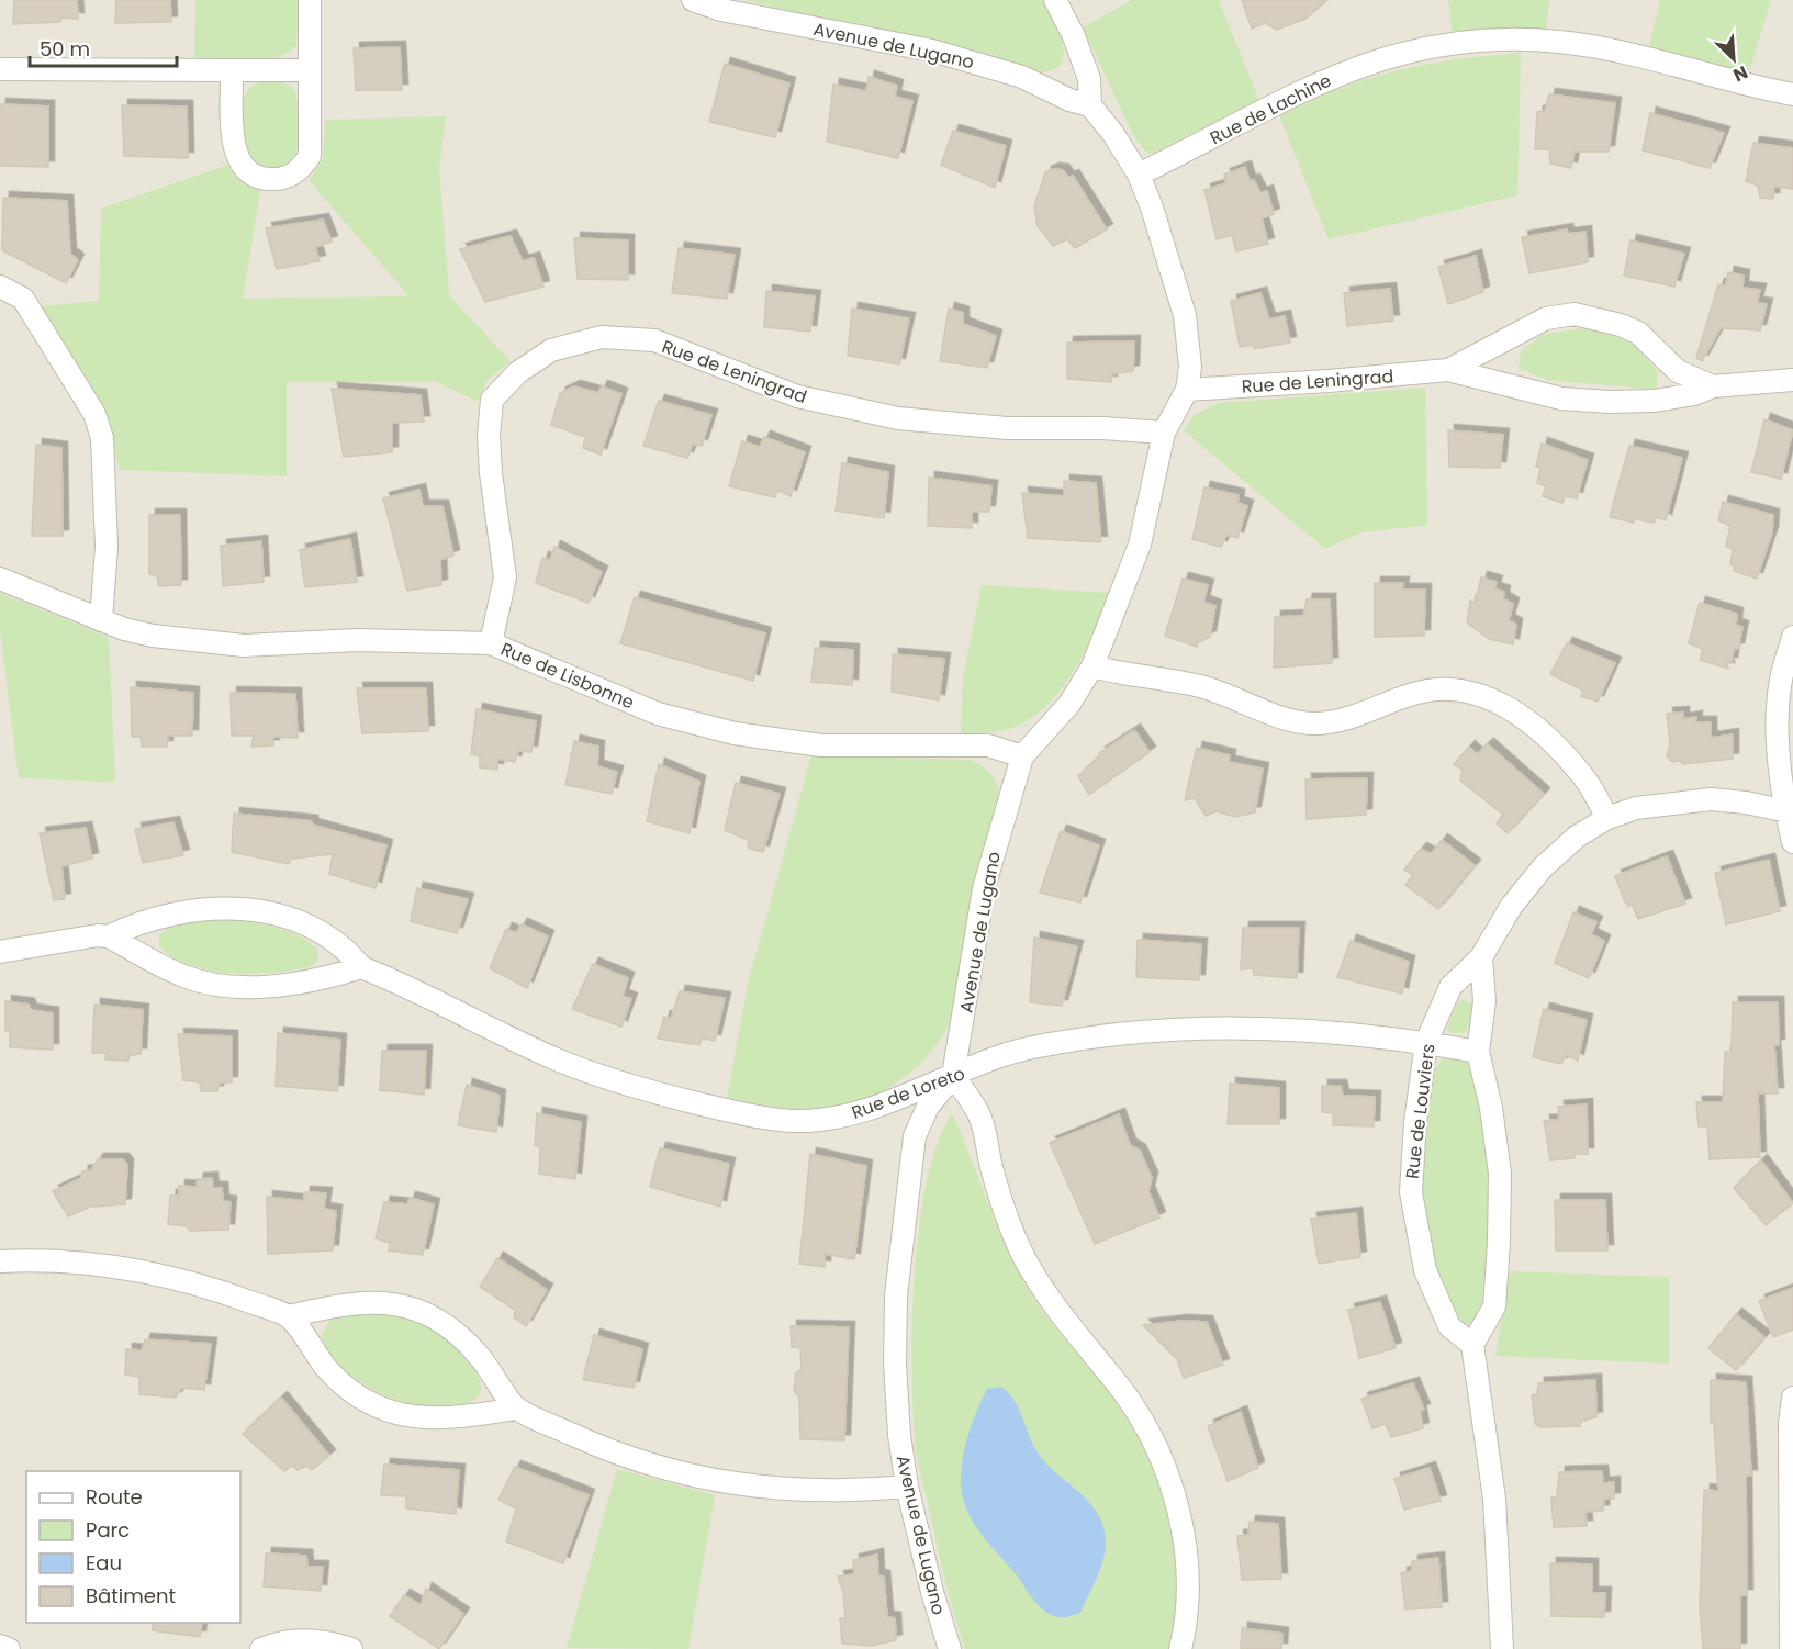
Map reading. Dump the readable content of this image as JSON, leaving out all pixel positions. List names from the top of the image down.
{
  "streets": {
    "street": [
      "Avenue de Lugano",
      "Rue de Lachine",
      "Rue de Leningrad",
      "Rue de Lisbonne",
      "Rue de Loreto",
      "Rue de Louviers"
    ]
  },
  "crossings": [
    ["Avenue de Lugano", "Rue de Lachine"],
    ["Avenue de Lugano", "Rue de Leningrad"],
    ["Avenue de Lugano", "Rue de Lisbonne"],
    ["Avenue de Lugano", "Rue de Loreto"],
    ["Rue de Leningrad", "Rue de Lisbonne"],
    ["Rue de Loreto", "Rue de Louviers"]
  ],
  "legend": [
    "Route",
    "Parc",
    "Eau",
    "Bâtiment"
  ],
  "scale_bar": "50 m",
  "north": "bottom right"
}
